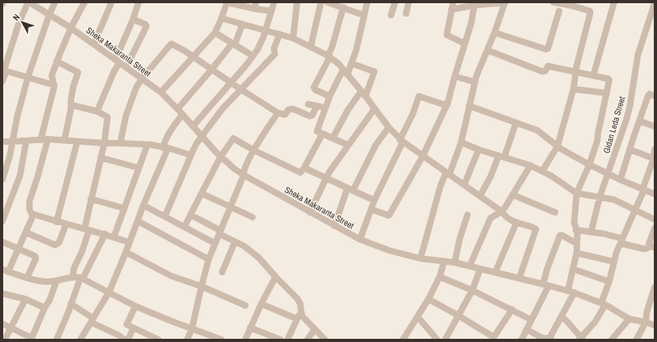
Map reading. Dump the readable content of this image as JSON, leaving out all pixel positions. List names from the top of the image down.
{
  "streets": {
    "street": ["Sheka Makaranta Street", "Gidan Leda Street"]
  },
  "north": "top left"
}
